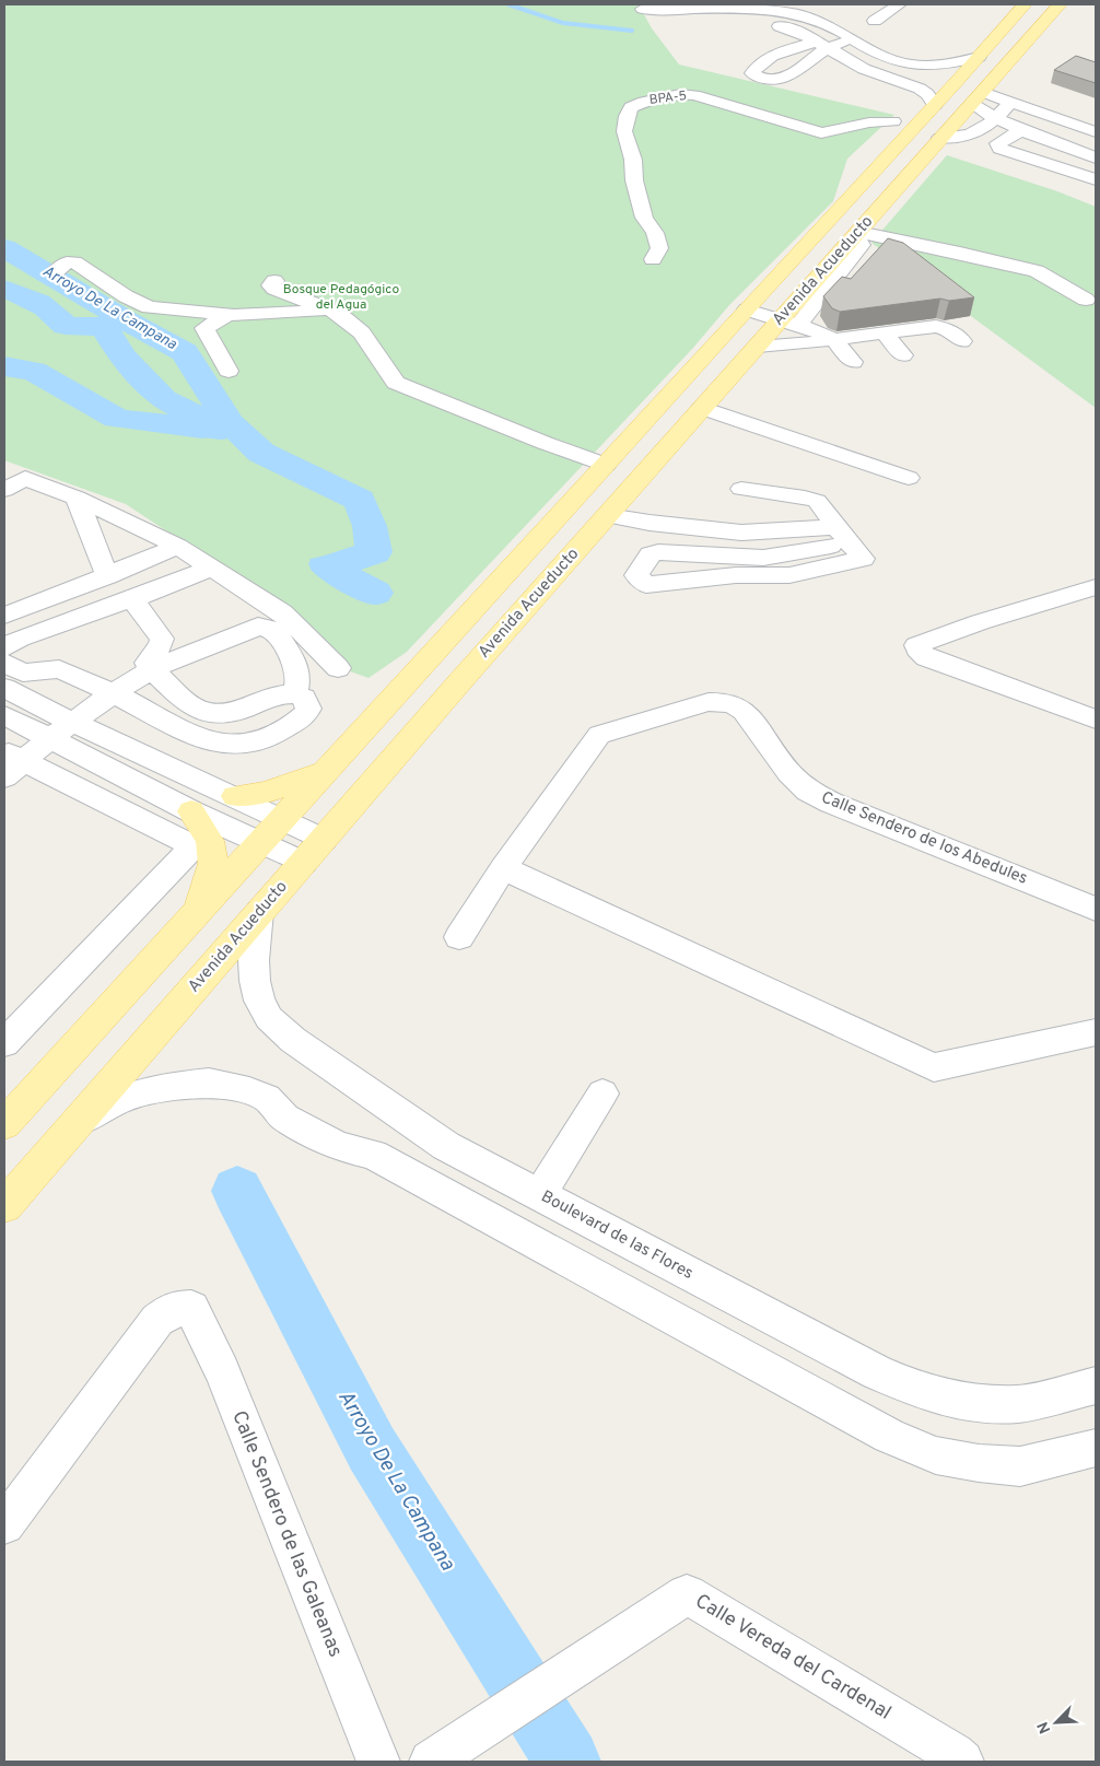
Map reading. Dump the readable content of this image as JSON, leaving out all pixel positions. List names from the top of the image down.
{
  "streets": {
    "main road": ["Avenida Acueducto"],
    "street": [
      "BPA-5",
      "Calle Sendero de los Abedules",
      "Boulevard de las Flores",
      "Calle Sendero de las Galeanas",
      "Calle Vereda del Cardenal"
    ]
  },
  "crossings": [
    ["Avenida Acueducto", "Boulevard de las Flores"]
  ],
  "water": ["Arroyo De La Campana"],
  "parks": ["Bosque Pedagógico del Agua"],
  "north": "bottom left"
}
